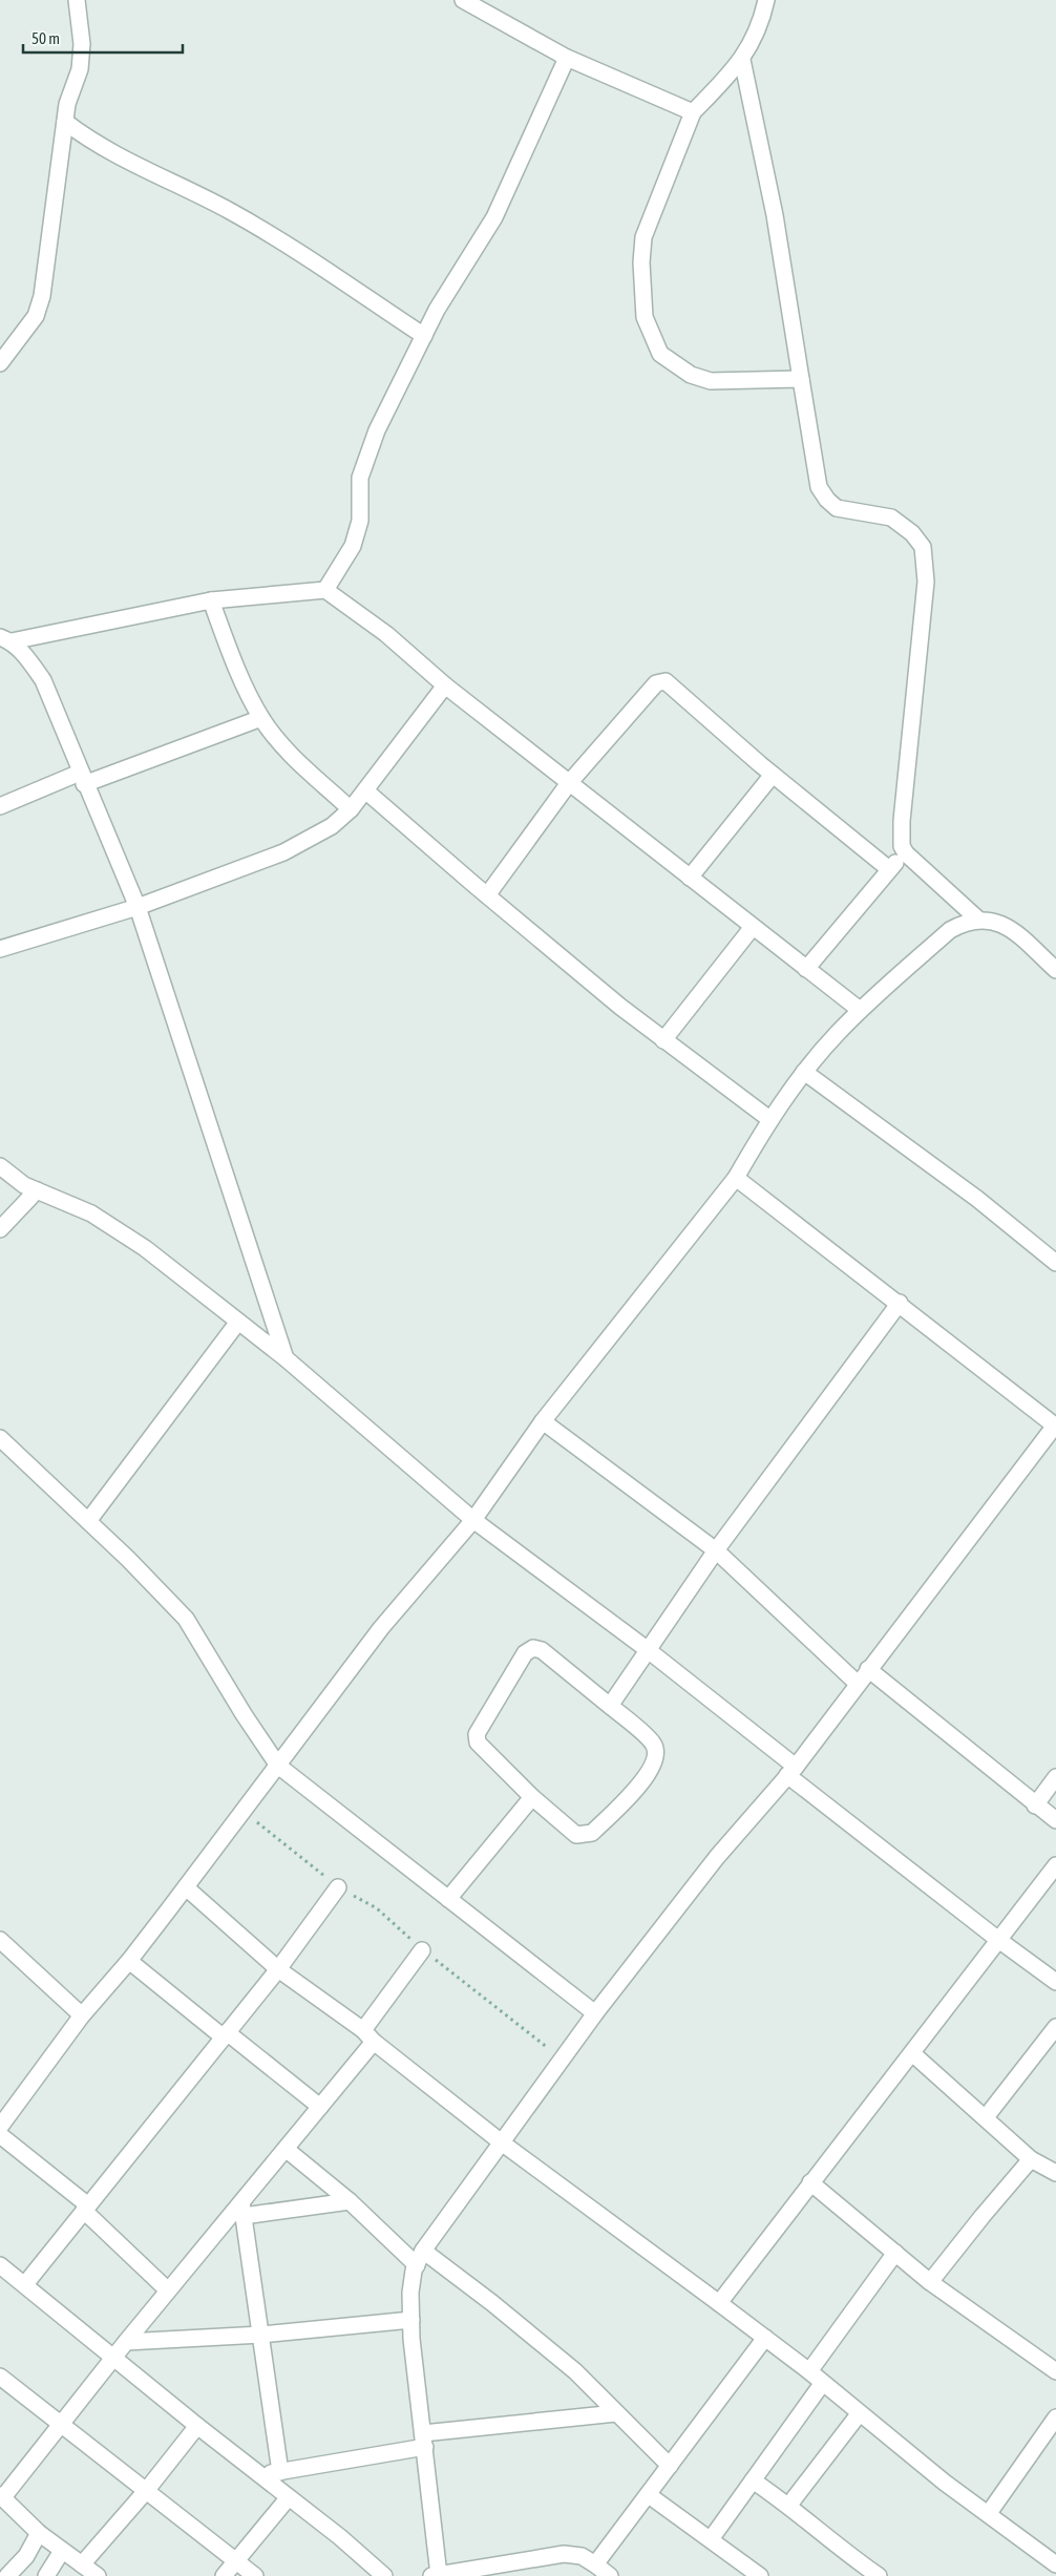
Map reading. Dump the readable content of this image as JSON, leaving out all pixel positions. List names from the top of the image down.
{
  "scale_bar": "50 m"
}
